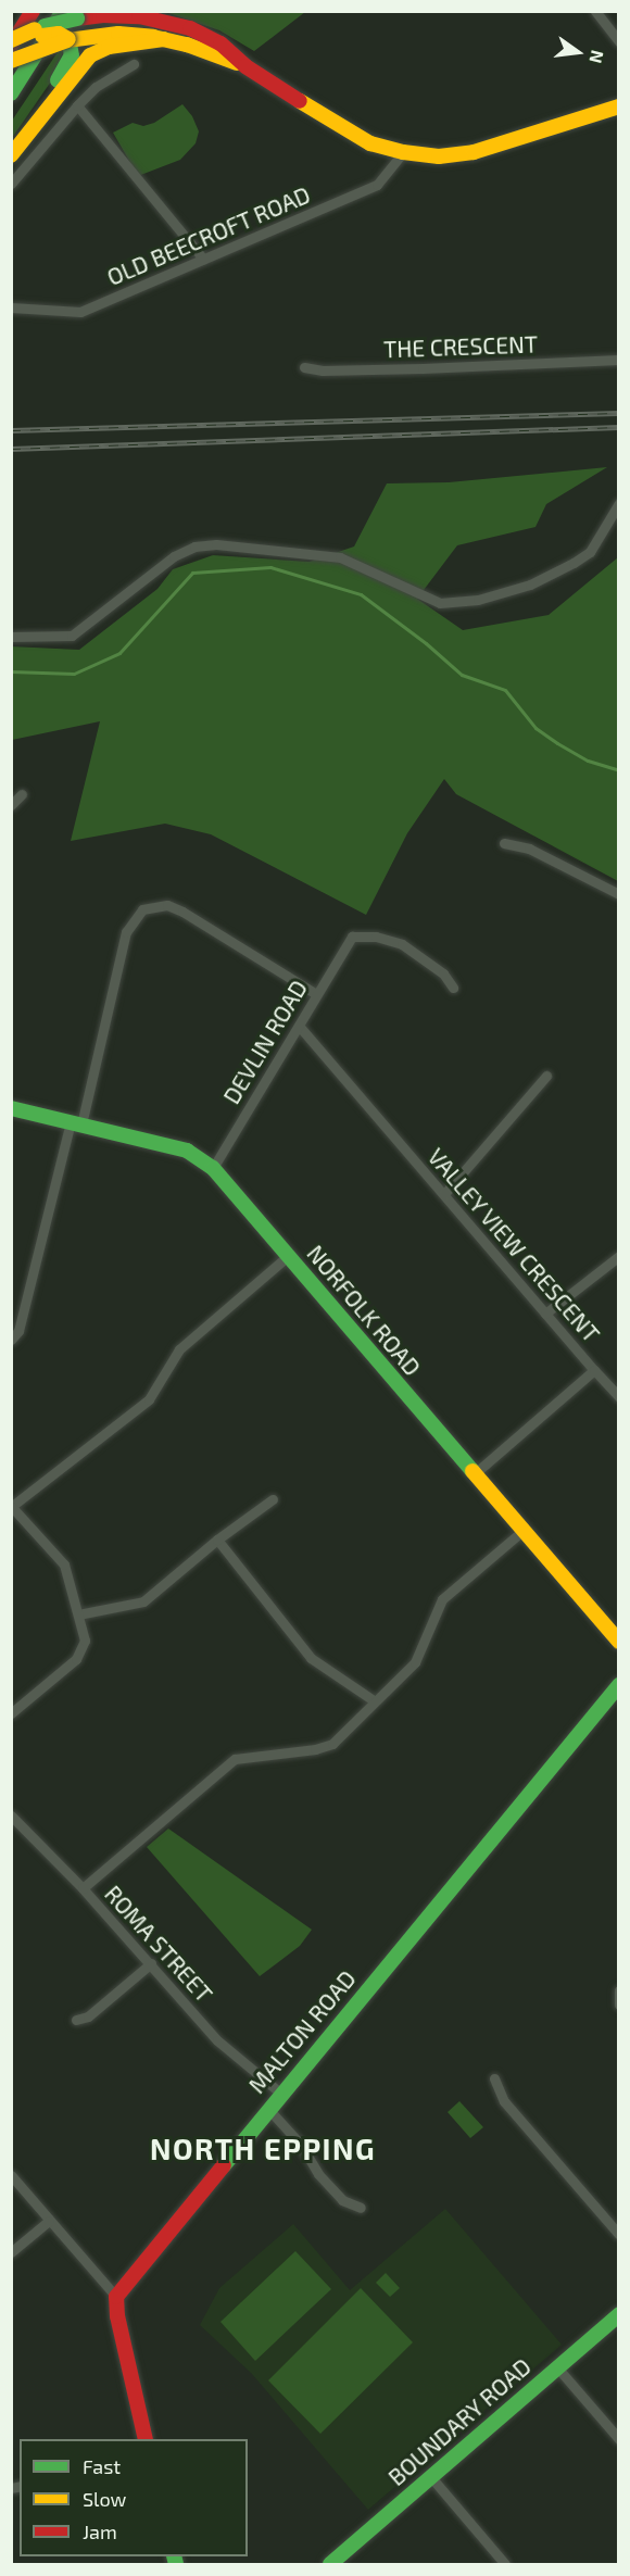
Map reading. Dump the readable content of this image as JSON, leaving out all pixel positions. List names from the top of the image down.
{
  "streets": {
    "main road": ["NORFOLK ROAD", "MALTON ROAD", "BOUNDARY ROAD"],
    "street": [
      "OLD BEECROFT ROAD",
      "THE CRESCENT",
      "DEVLIN ROAD",
      "VALLEY VIEW CRESCENT",
      "ROMA STREET"
    ]
  },
  "crossings": [
    ["DEVLIN ROAD", "VALLEY VIEW CRESCENT"],
    ["DEVLIN ROAD", "NORFOLK ROAD"],
    ["VALLEY VIEW CRESCENT", "NORFOLK ROAD"],
    ["ROMA STREET", "MALTON ROAD"]
  ],
  "districts": ["NORTH EPPING"],
  "legend": ["Fast", "Slow", "Jam"],
  "north": "right"
}
